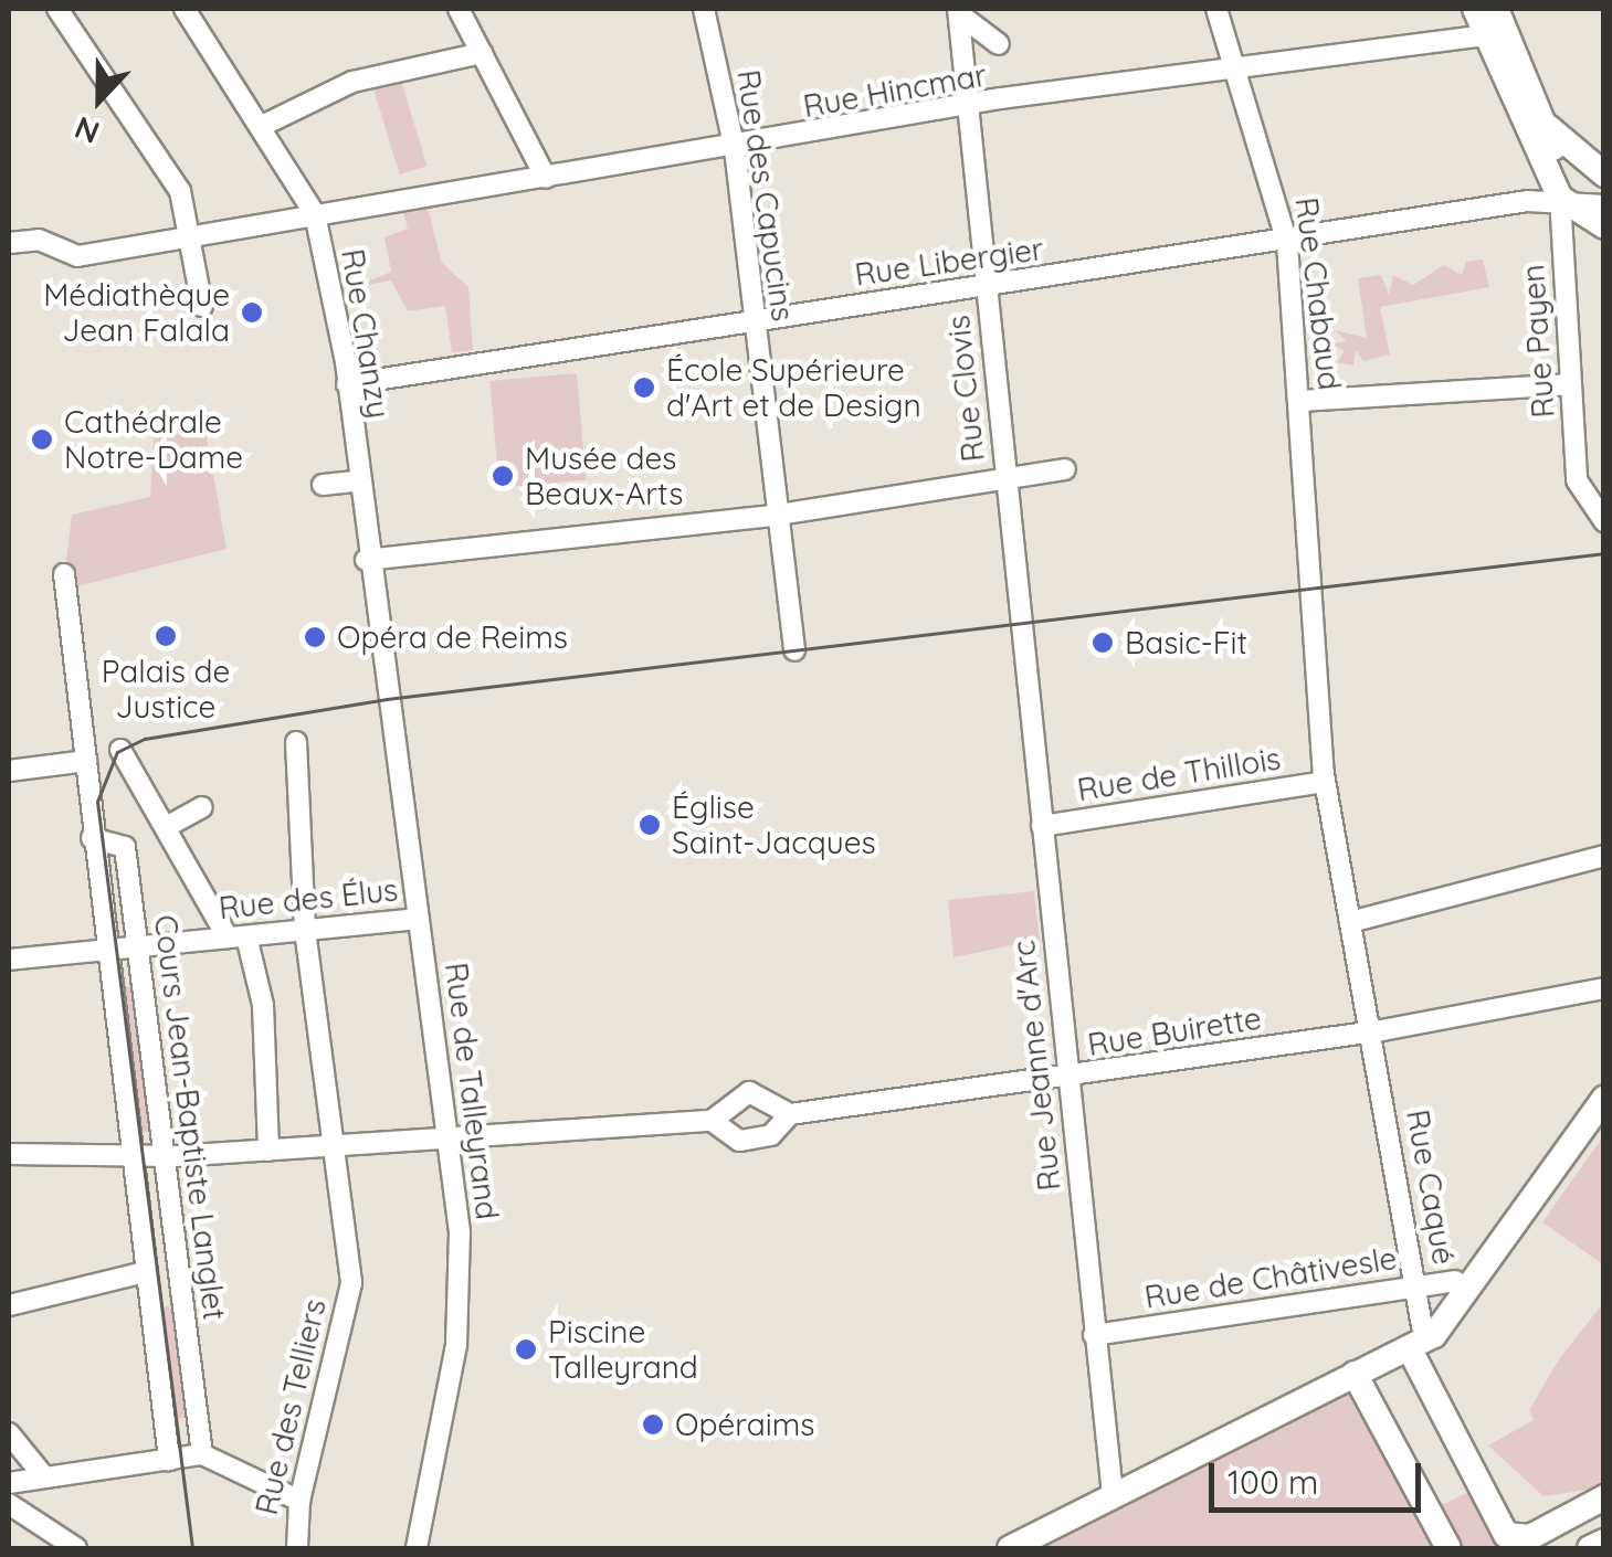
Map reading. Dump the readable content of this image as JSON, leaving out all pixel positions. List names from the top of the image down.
{
  "streets": {
    "street": [
      "Rue Hincmar",
      "Rue des Capucins",
      "Rue Libergier",
      "Rue Chabaud",
      "Rue Chanzy",
      "Rue Payen",
      "Rue Clovis",
      "Rue de Thillois",
      "Rue des Élus",
      "Rue Buirette",
      "Rue Jeanne d'Arc",
      "Rue de Talleyrand",
      "Cours Jean-Baptiste Langlet",
      "Rue Caqué",
      "Rue de Châtivesle",
      "Rue des Telliers"
    ]
  },
  "crossings": [
    ["Rue Hincmar", "Rue des Capucins"],
    ["Rue Hincmar", "Rue Chabaud"],
    ["Rue Hincmar", "Rue Chanzy"],
    ["Rue Hincmar", "Rue Clovis"],
    ["Rue des Capucins", "Rue Libergier"],
    ["Rue Libergier", "Rue Chabaud"],
    ["Rue Libergier", "Rue Chanzy"],
    ["Rue Libergier", "Rue Payen"],
    ["Rue Libergier", "Rue Clovis"],
    ["Rue Chabaud", "Rue de Thillois"],
    ["Rue Chabaud", "Rue Caqué"],
    ["Rue Chanzy", "Rue de Talleyrand"],
    ["Rue Clovis", "Rue Jeanne d'Arc"],
    ["Rue de Thillois", "Rue Jeanne d'Arc"],
    ["Rue de Thillois", "Rue Caqué"],
    ["Rue des Élus", "Rue de Talleyrand"],
    ["Rue des Élus", "Cours Jean-Baptiste Langlet"],
    ["Rue des Élus", "Rue des Telliers"],
    ["Rue Buirette", "Rue Jeanne d'Arc"],
    ["Rue Buirette", "Rue Caqué"],
    ["Rue Jeanne d'Arc", "Rue de Châtivesle"],
    ["Rue Caqué", "Rue de Châtivesle"]
  ],
  "places": [
    "Médiathèque Jean Falala",
    "École Supérieure d'Art et de Design",
    "Cathédrale Notre-Dame",
    "Musée des Beaux-Arts",
    "Palais de Justice",
    "Opéra de Reims",
    "Basic-Fit",
    "Église Saint-Jacques",
    "Piscine Talleyrand",
    "Opéraims"
  ],
  "scale_bar": "100 m",
  "north": "bottom"
}
